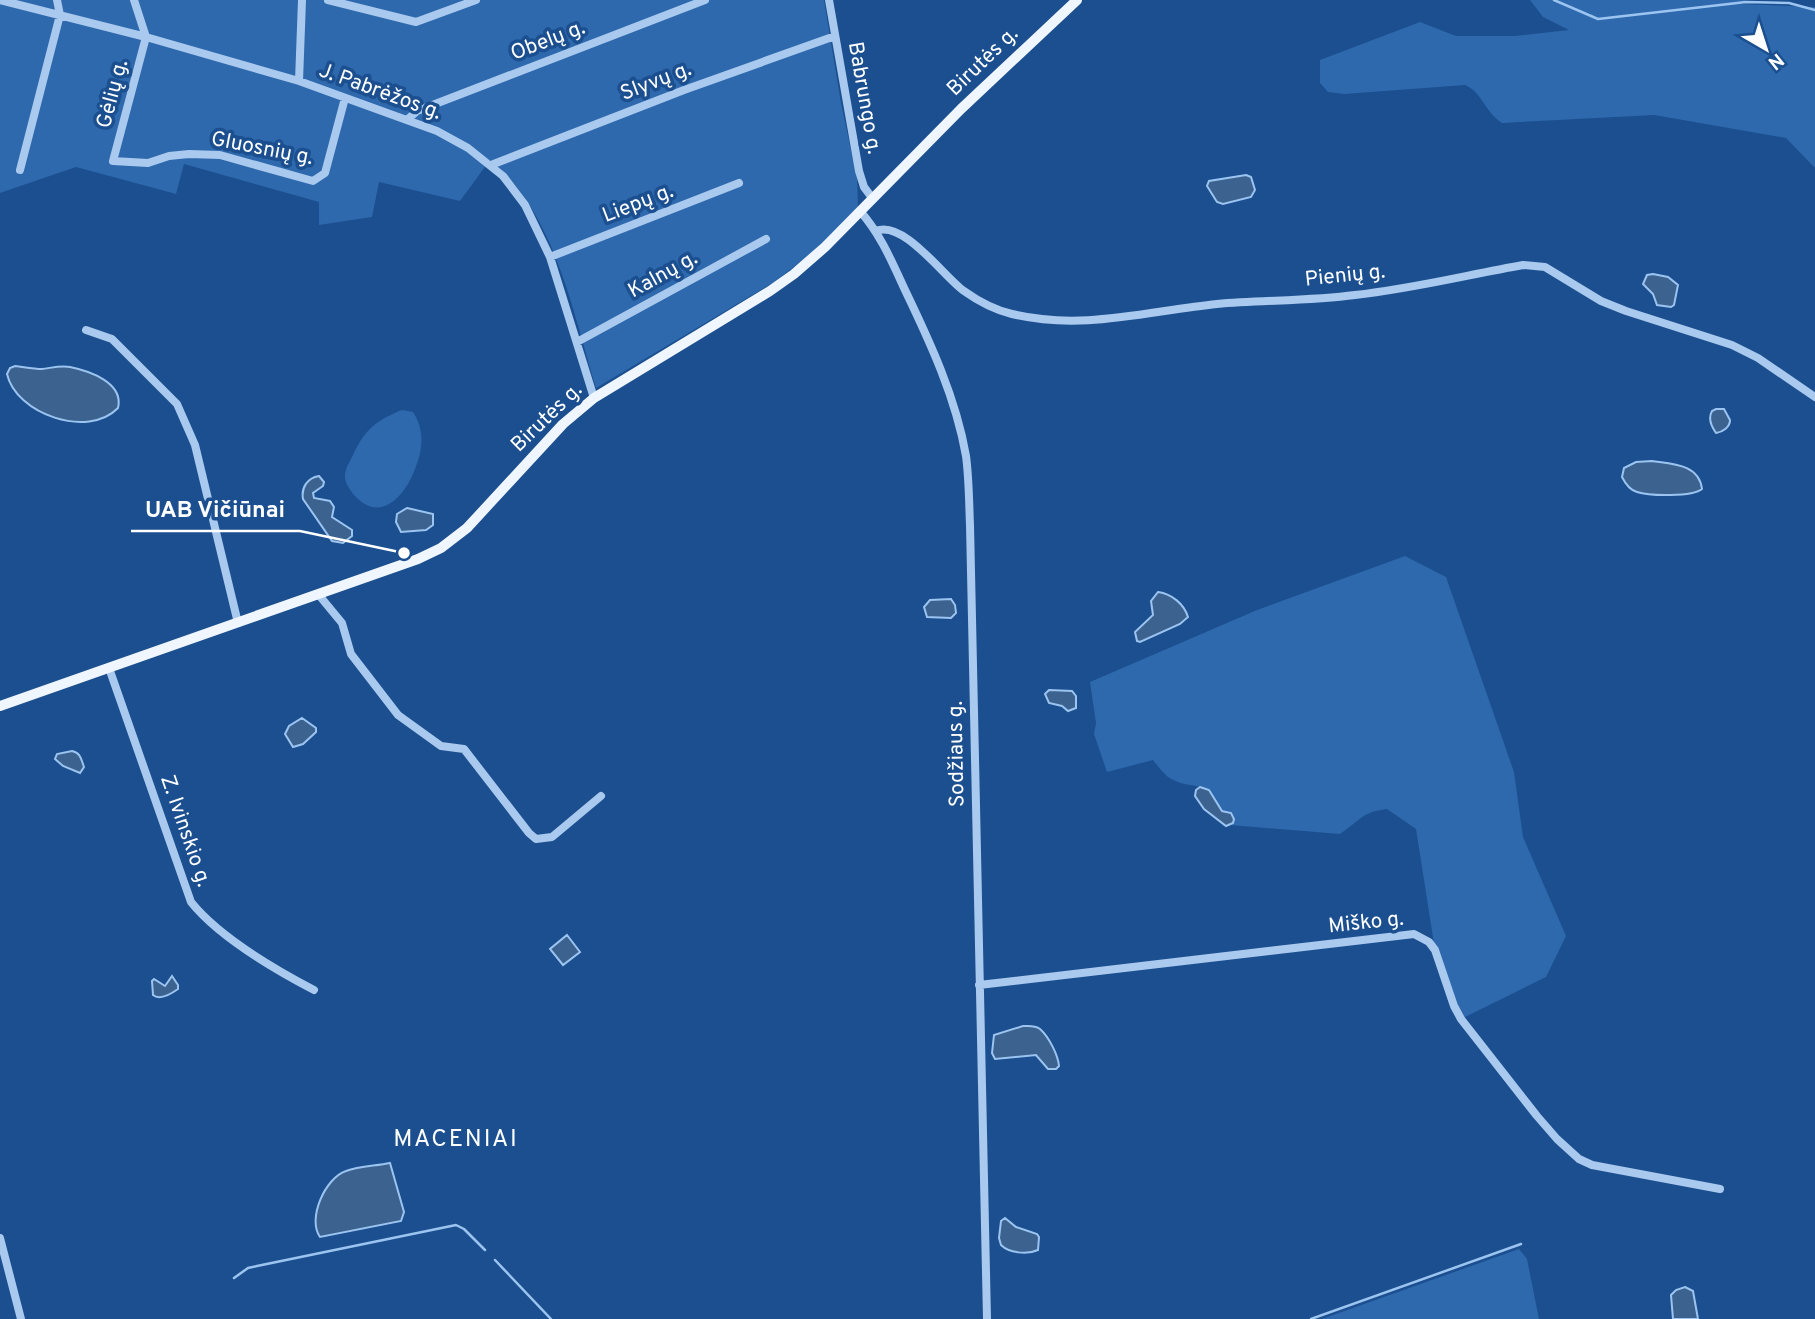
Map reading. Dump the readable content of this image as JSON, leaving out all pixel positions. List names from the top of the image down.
{
  "streets": {
    "main road": ["Birutės g."],
    "street": [
      "Obelų g.",
      "Slyvų g.",
      "J. Pabrėžos g.",
      "Gėlių g.",
      "Babrungo g.",
      "Gluosnių g.",
      "Liepų g.",
      "Kalnų g.",
      "Pienių g.",
      "Sodžiaus g.",
      "Z. Ivinskio g.",
      "Miško g."
    ]
  },
  "crossings": [
    ["Obelų g.", "J. Pabrėžos g."],
    ["Birutės g.", "J. Pabrėžos g."],
    ["Birutės g.", "Babrungo g."],
    ["Birutės g.", "Sodžiaus g."],
    ["Birutės g.", "Z. Ivinskio g."],
    ["Slyvų g.", "J. Pabrėžos g."],
    ["Slyvų g.", "Babrungo g."],
    ["J. Pabrėžos g.", "Gėlių g."],
    ["J. Pabrėžos g.", "Gluosnių g."],
    ["J. Pabrėžos g.", "Liepų g."],
    ["J. Pabrėžos g.", "Kalnų g."],
    ["Gėlių g.", "Gluosnių g."],
    ["Pienių g.", "Sodžiaus g."],
    ["Sodžiaus g.", "Miško g."]
  ],
  "districts": ["MACENIAI"],
  "places": ["UAB Vičiūnai"],
  "north": "bottom right"
}
